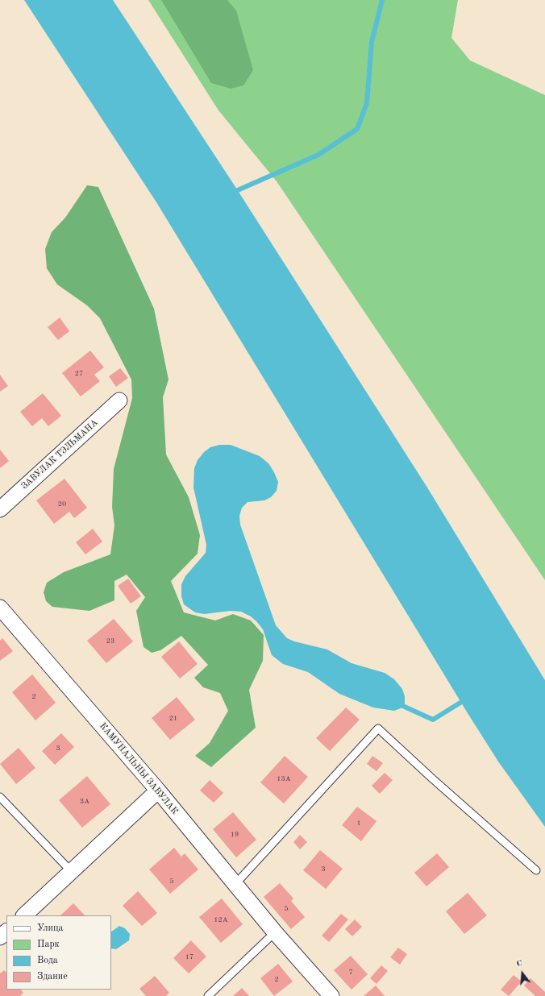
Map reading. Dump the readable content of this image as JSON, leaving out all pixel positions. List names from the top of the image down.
{
  "streets": {
    "street": ["ЗАВУЛАК ТЭЛЬМАНА", "КАМУНАЛЬНЫ ЗАВУЛАК"]
  },
  "house_numbers": [
    "27",
    "20",
    "23",
    "2",
    "21",
    "3",
    "13А",
    "3А",
    "1",
    "19",
    "3",
    "5",
    "5",
    "12А",
    "17",
    "7",
    "2"
  ],
  "legend": [
    "Улица",
    "Парк",
    "Вода",
    "Здание"
  ],
  "north": "top"
}
